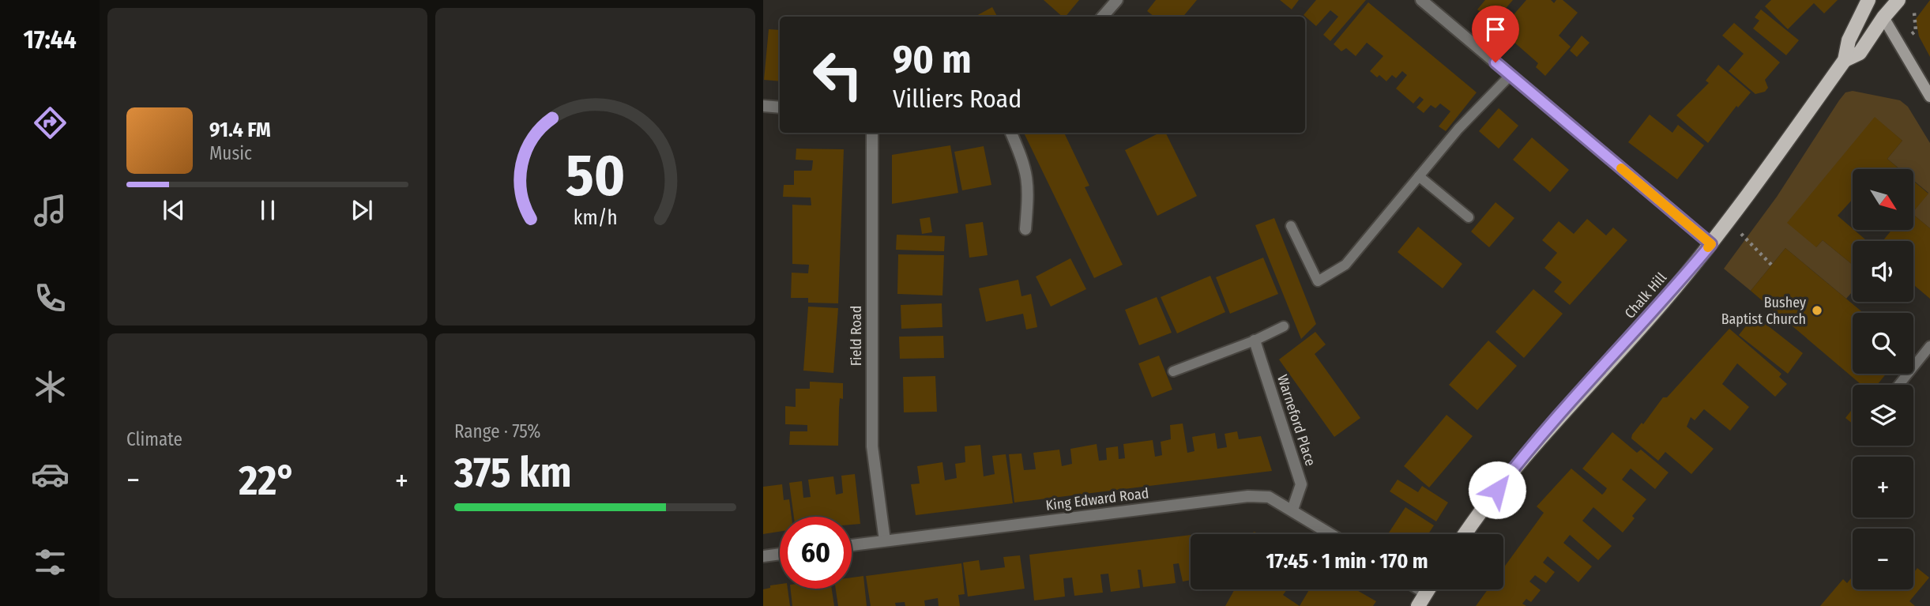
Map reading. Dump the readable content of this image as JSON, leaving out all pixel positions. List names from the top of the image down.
{
  "streets": {
    "main road": ["Chalk Hill"],
    "street": ["Field Road", "Warneford Place", "King Edward Road"]
  },
  "crossings": [
    ["Field Road", "King Edward Road"],
    ["Warneford Place", "King Edward Road"]
  ],
  "places": ["Bushey Baptist Church"],
  "north": "bottom right",
  "page": {
    "tabs": "17:44",
    "turn": ["90 m", "Villiers Road"],
    "song": ["91.4 FM", "Music"],
    "map_buttons": ["+", "−"],
    "tile": [
      "Climate",
      ["Range · 75%", "375 km"]
    ],
    "heat": ["−", "22°", "+"],
    "limit": "60",
    "trip": "17:45 · 1 min · 170 m",
    "gauge": ["50", "km/h"]
  }
}
